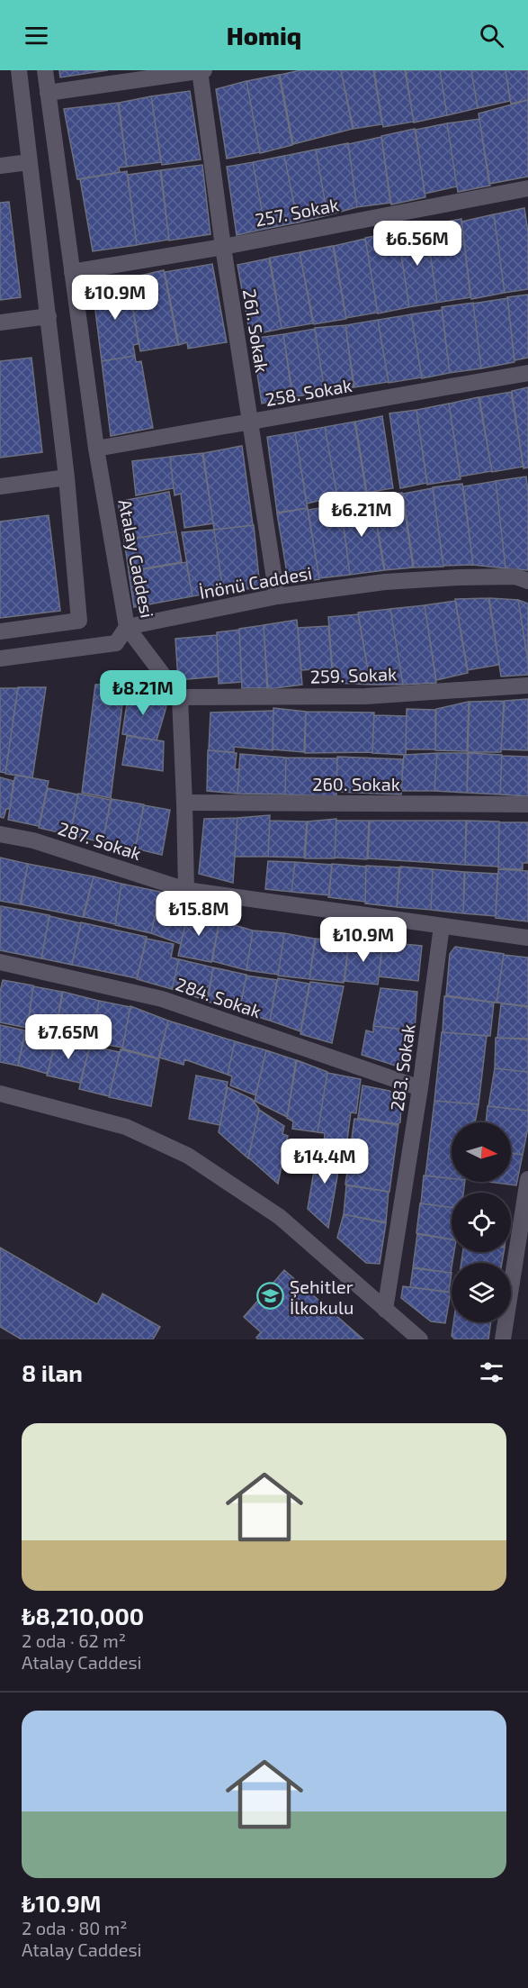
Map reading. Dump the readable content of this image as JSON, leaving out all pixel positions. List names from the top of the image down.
{
  "streets": {
    "street": [
      "257. Sokak",
      "261. Sokak",
      "258. Sokak",
      "Atalay Caddesi",
      "İnönü Caddesi",
      "259. Sokak",
      "260. Sokak",
      "287. Sokak",
      "284. Sokak",
      "283. Sokak"
    ]
  },
  "crossings": [
    ["257. Sokak", "261. Sokak"],
    ["257. Sokak", "Atalay Caddesi"],
    ["261. Sokak", "258. Sokak"],
    ["261. Sokak", "İnönü Caddesi"],
    ["258. Sokak", "Atalay Caddesi"],
    ["Atalay Caddesi", "İnönü Caddesi"],
    ["Atalay Caddesi", "259. Sokak"],
    ["284. Sokak", "283. Sokak"]
  ],
  "places": {
    "school or university": ["Şehitler İlkokulu"]
  },
  "north": "right",
  "page": {
    "header": "Homiq",
    "price": [
      "₺6.56M",
      "₺10.9M",
      "₺6.21M",
      "₺8.21M",
      "₺15.8M",
      "₺10.9M",
      "₺7.65M",
      "₺14.4M"
    ],
    "heading": "8 ilan",
    "list": [
      {
        "name": "₺8,210,000",
        "note": "2 oda · 62 m² · Atalay Caddesi"
      },
      {
        "name": "₺10.9M",
        "note": "2 oda · 80 m² · Atalay Caddesi"
      }
    ]
  }
}
